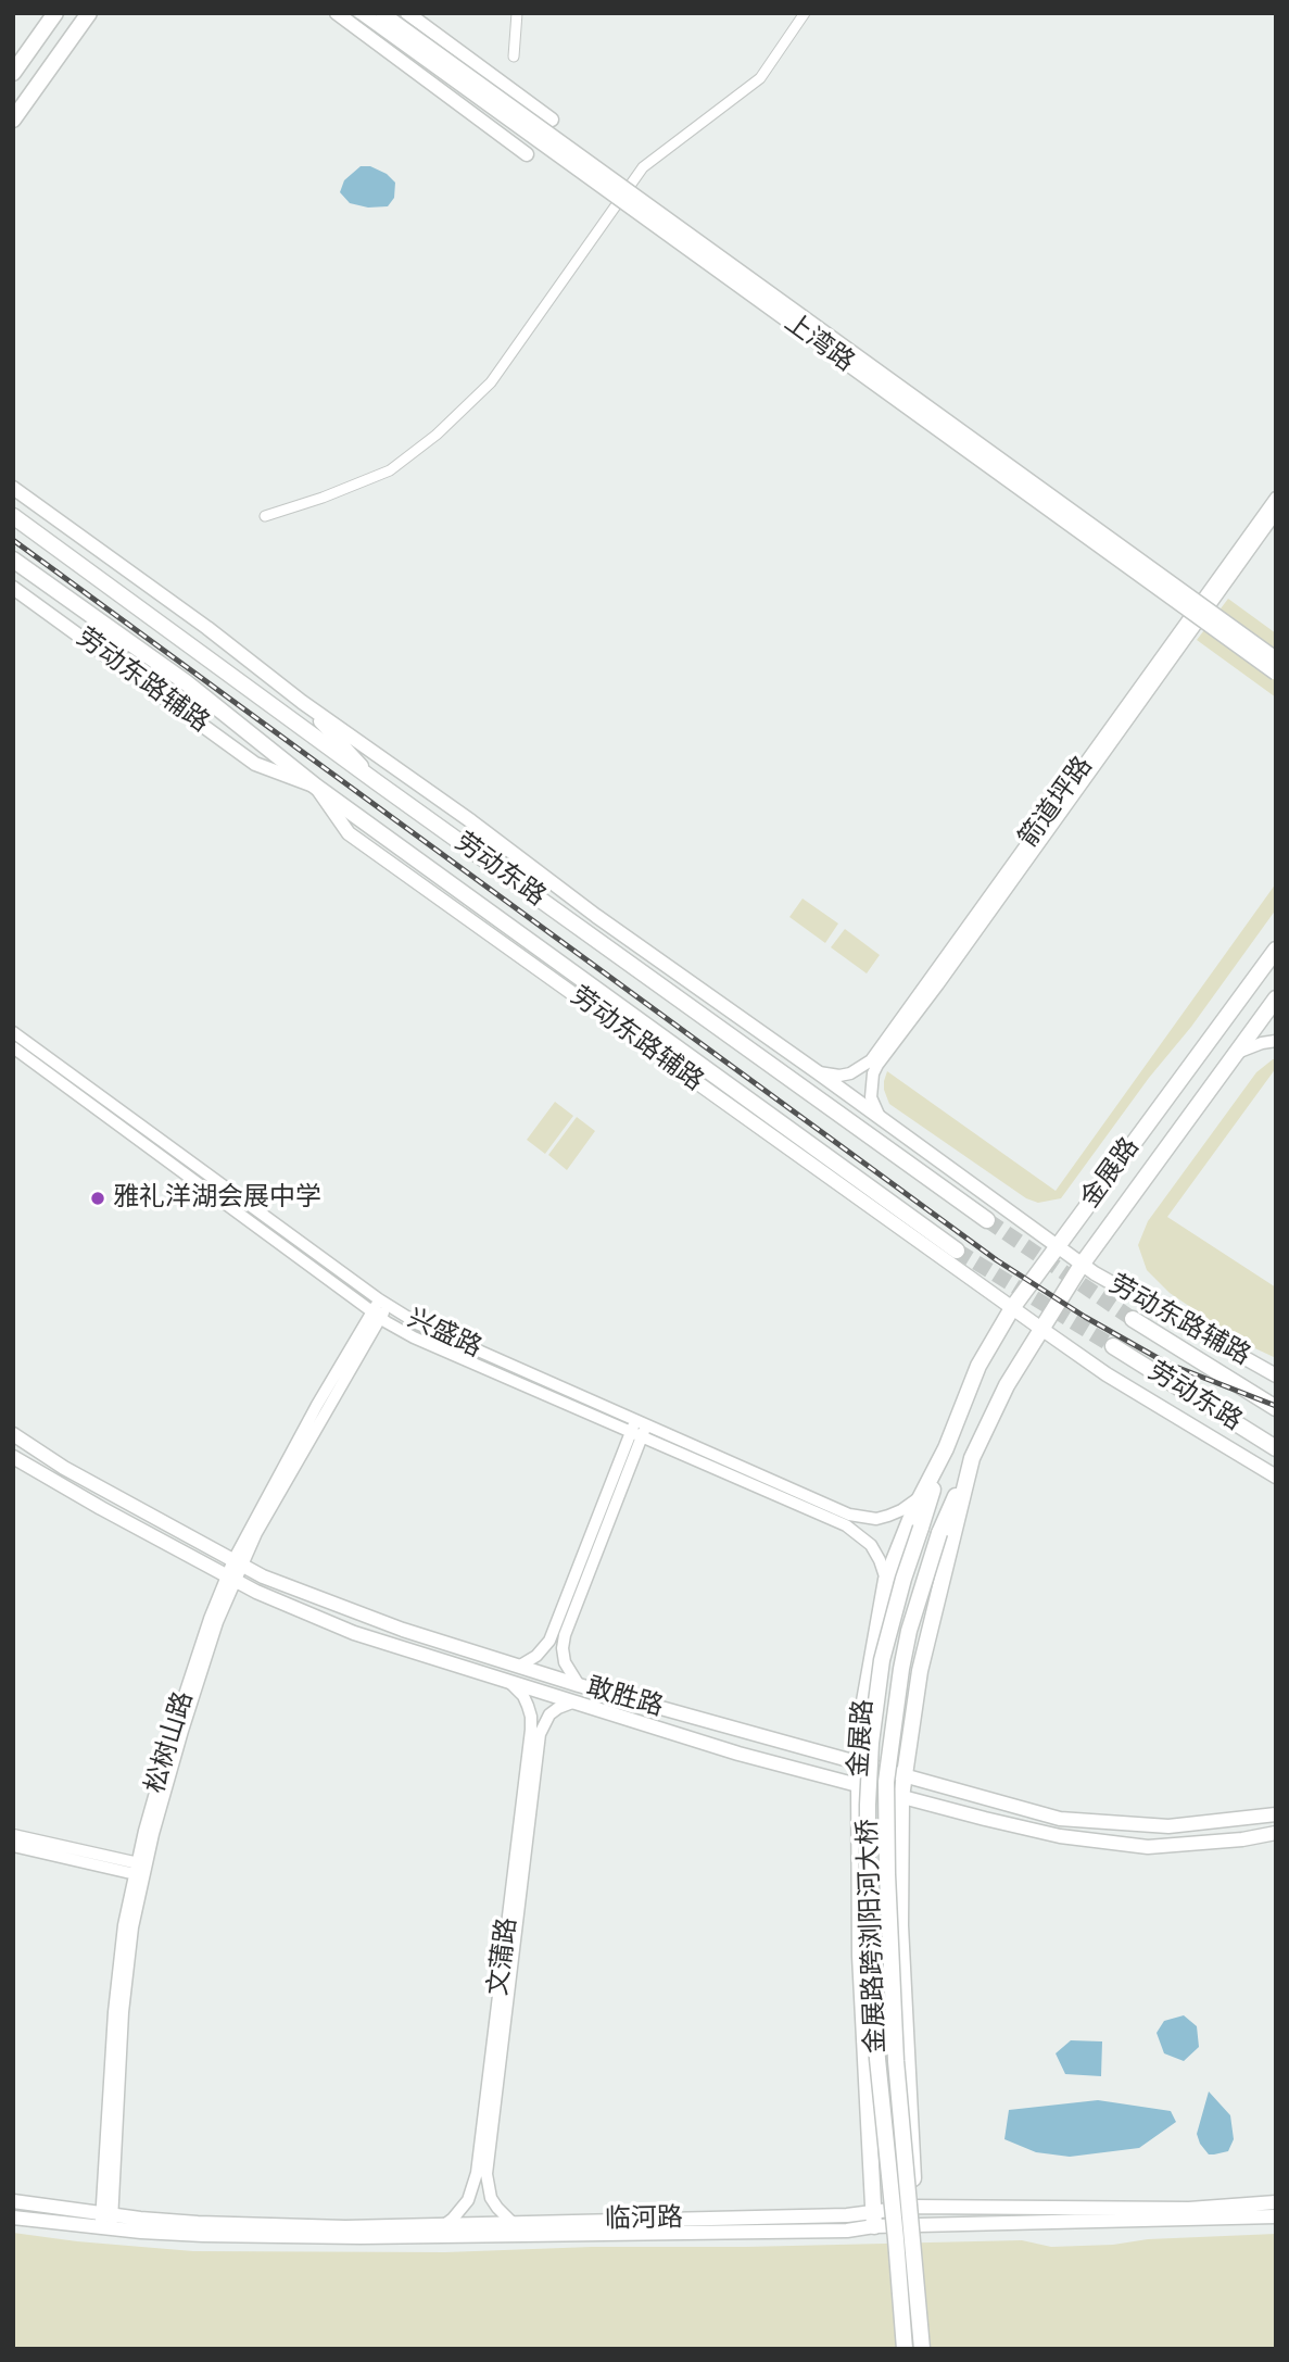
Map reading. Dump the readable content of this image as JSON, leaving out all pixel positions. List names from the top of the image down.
{
  "streets": {
    "main road": [
      "上湾路",
      "劳动东路辅路",
      "劳动东路",
      "金展路",
      "敢胜路",
      "金展路跨浏阳河大桥",
      "临河路"
    ],
    "street": [
      "箭道坪路",
      "兴盛路",
      "松树山路",
      "文蒲路"
    ]
  },
  "crossings": [
    ["劳动东路辅路", "箭道坪路"],
    ["劳动东路辅路", "劳动东路"],
    ["劳动东路辅路", "金展路"],
    ["金展路", "兴盛路"],
    ["金展路", "敢胜路"],
    ["金展路", "金展路跨浏阳河大桥"],
    ["金展路", "临河路"],
    ["兴盛路", "松树山路"],
    ["敢胜路", "松树山路"],
    ["敢胜路", "文蒲路"],
    ["松树山路", "临河路"],
    ["文蒲路", "临河路"]
  ],
  "places": ["雅礼洋湖会展中学"]
}
